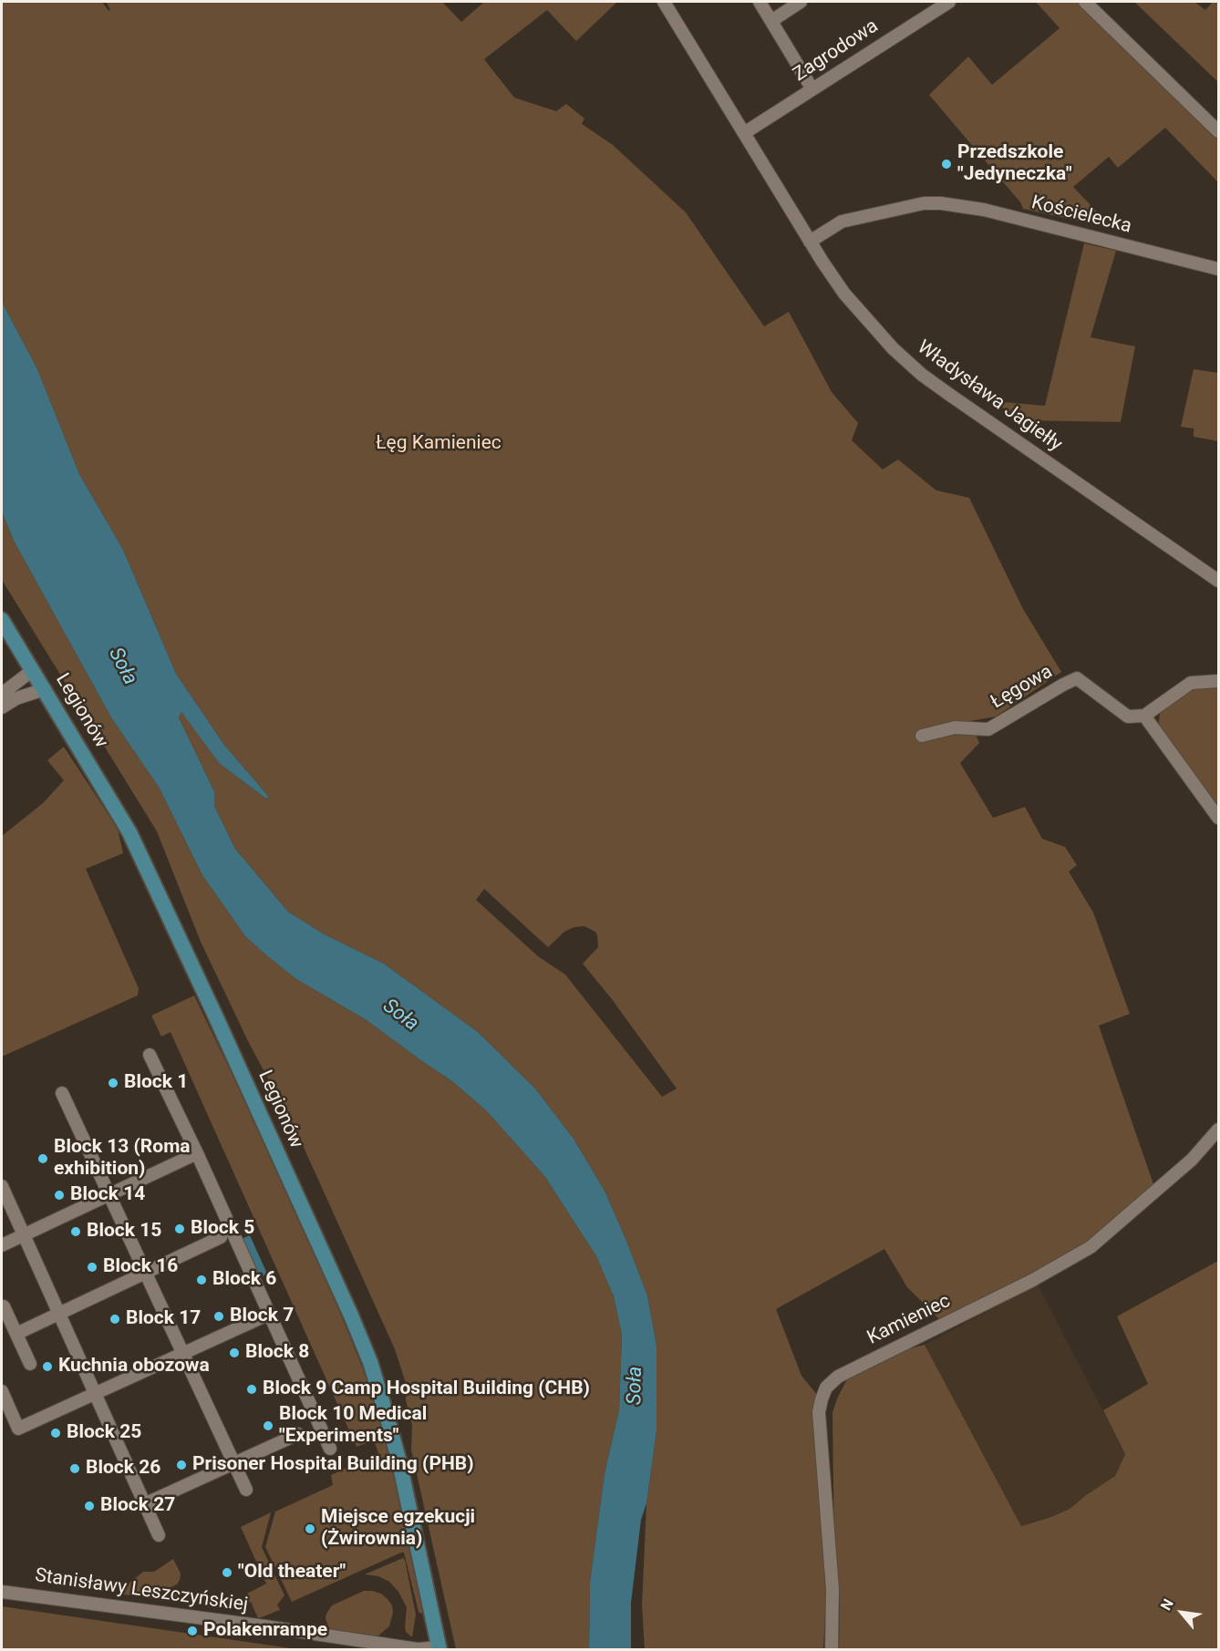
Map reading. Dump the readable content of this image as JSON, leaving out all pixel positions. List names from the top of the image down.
{
  "streets": {
    "main road": ["Legionów"],
    "street": [
      "Zagrodowa",
      "Kościelecka",
      "Władysława Jagiełły",
      "Łęgowa",
      "Kamieniec",
      "Stanisławy Leszczyńskiej"
    ]
  },
  "crossings": [
    ["Zagrodowa", "Władysława Jagiełły"],
    ["Kościelecka", "Władysława Jagiełły"],
    ["Legionów", "Stanisławy Leszczyńskiej"]
  ],
  "water": ["Soła"],
  "parks": ["Łęg Kamieniec"],
  "places": [
    "Przedszkole \"Jedyneczka\"",
    "Block 1",
    "Block 13 (Roma exhibition)",
    "Block 14",
    "Block 5",
    "Block 15",
    "Block 16",
    "Block 6",
    "Block 7",
    "Block 17",
    "Block 8",
    "Kuchnia obozowa",
    "Block 9 Camp Hospital Building (CHB)",
    "Block 10 Medical \"Experiments\"",
    "Block 25",
    "Prisoner Hospital Building (PHB)",
    "Block 26",
    "Block 27",
    "Miejsce egzekucji (Żwirownia)",
    "\"Old theater\"",
    "Polakenrampe"
  ],
  "north": "top left"
}
